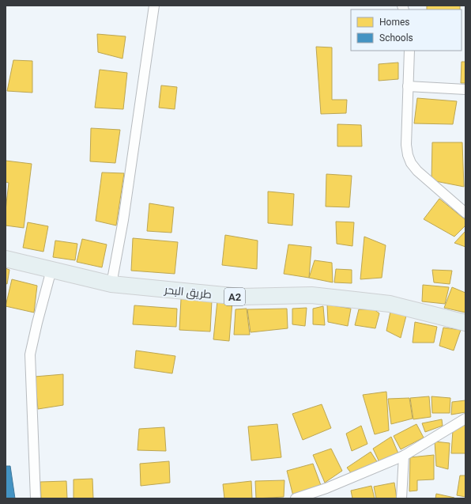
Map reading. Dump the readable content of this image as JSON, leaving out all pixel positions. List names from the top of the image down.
{
  "streets": {
    "main road": ["طريق البحر", "A2"]
  },
  "legend": ["Homes", "Schools"]
}
